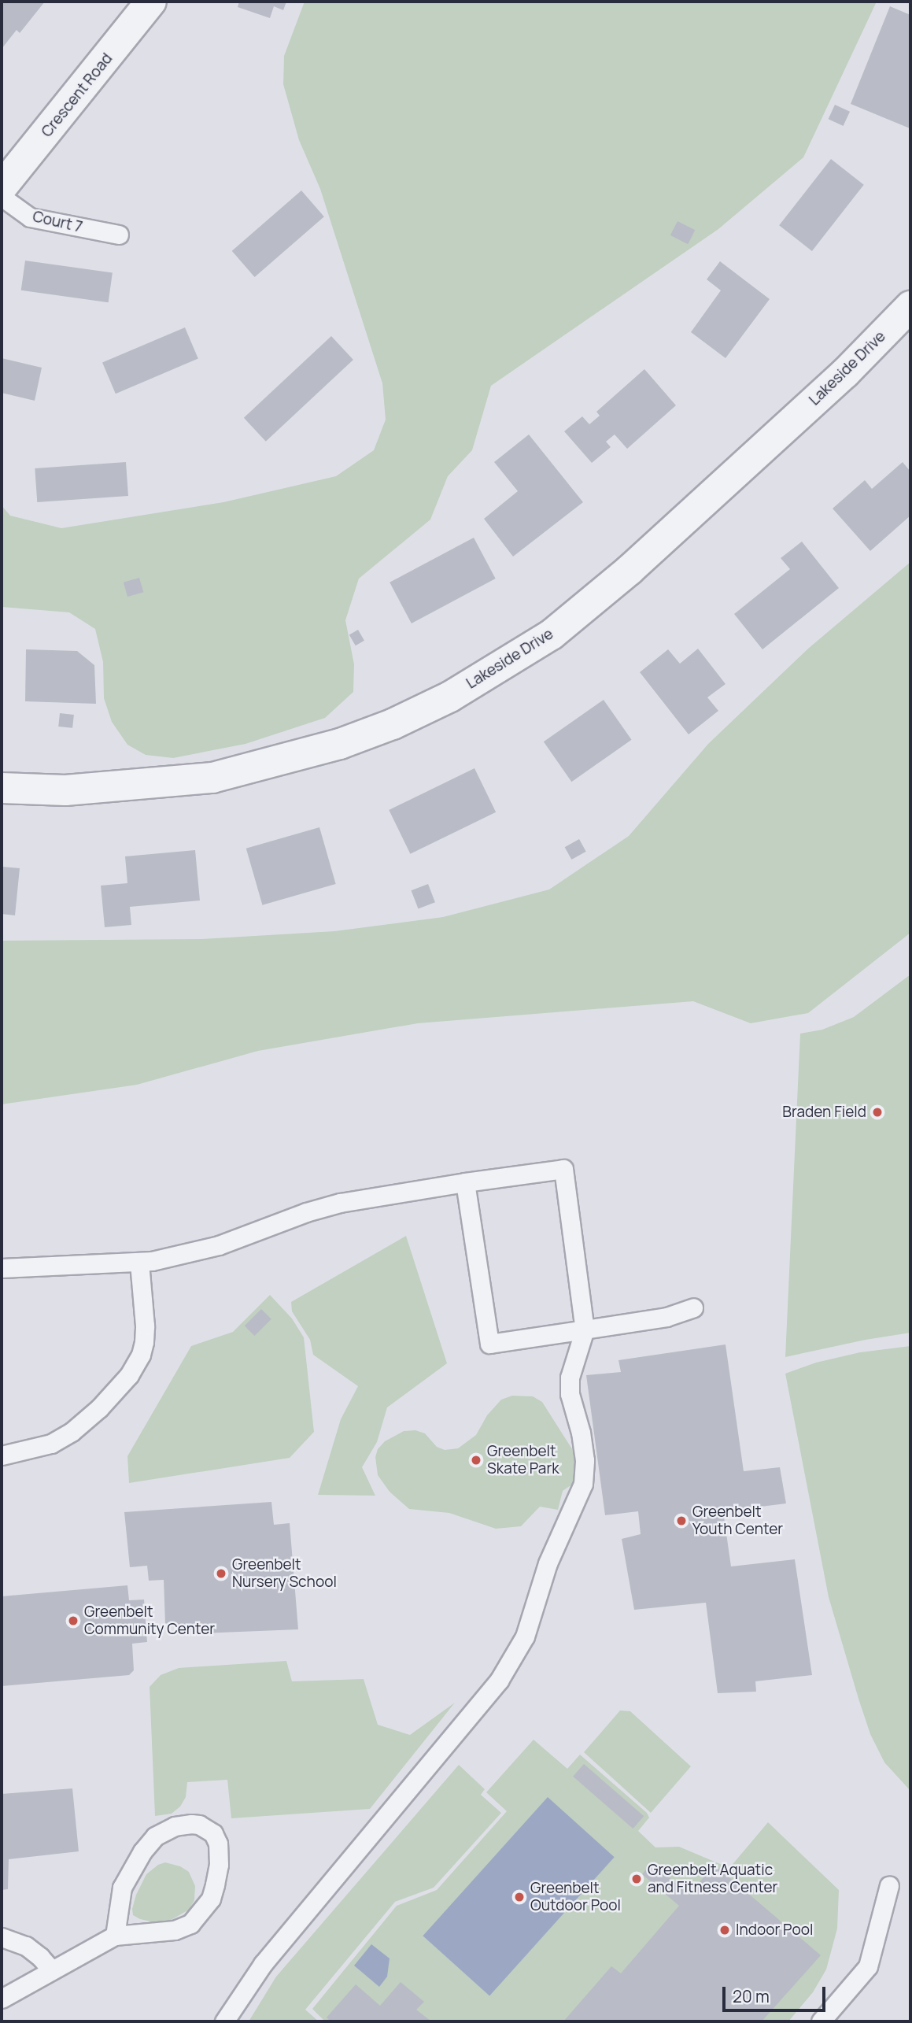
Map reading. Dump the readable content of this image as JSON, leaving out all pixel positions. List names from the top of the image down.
{
  "streets": {
    "street": ["Crescent Road", "Lakeside Drive"],
    "lane": ["Court 7"]
  },
  "places": [
    "Braden Field",
    "Greenbelt Skate Park",
    "Greenbelt Youth Center",
    "Greenbelt Nursery School",
    "Greenbelt Community Center",
    "Greenbelt Aquatic and Fitness Center",
    "Greenbelt Outdoor Pool",
    "Indoor Pool"
  ],
  "scale_bar": "20 m"
}
